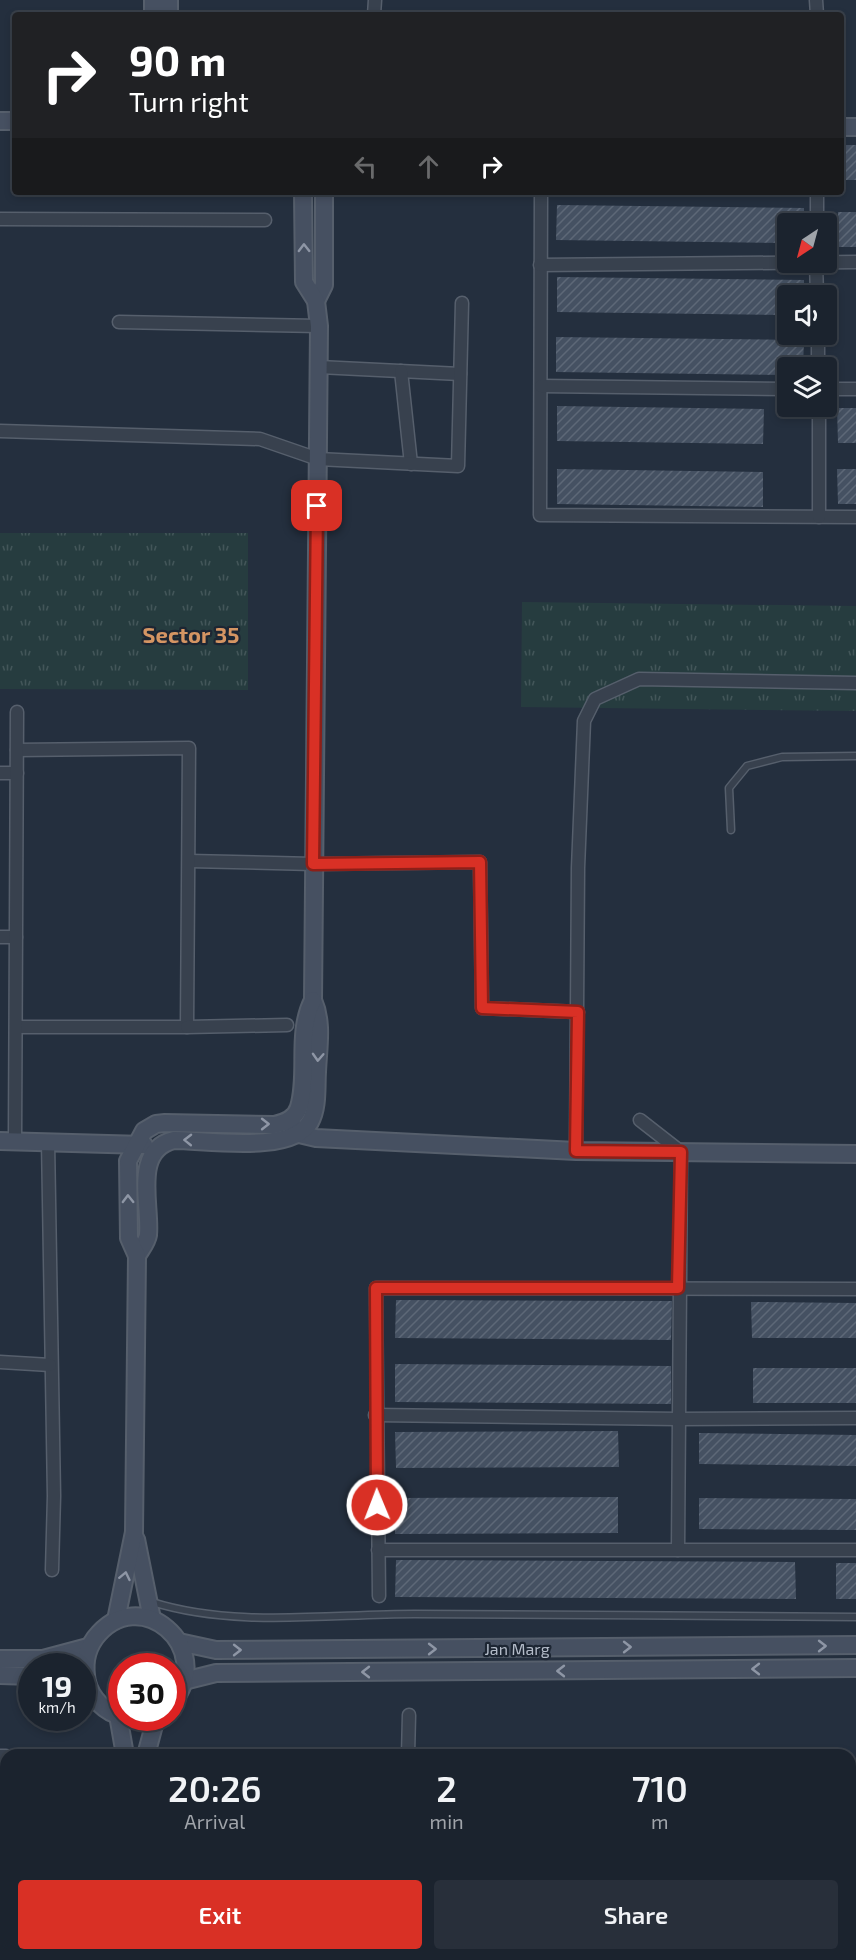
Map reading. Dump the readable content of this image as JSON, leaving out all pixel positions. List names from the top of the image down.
{
  "streets": {
    "street": ["Jan Marg"]
  },
  "districts": ["Sector 35"],
  "north": "bottom left",
  "page": {
    "turn": ["90 m", "Turn right"],
    "speed": "19 km/h",
    "limit": "30",
    "eta": [
      "20:26",
      "Arrival",
      "2",
      "min",
      "710",
      "m"
    ],
    "buttons": ["Exit", "Share"]
  }
}
